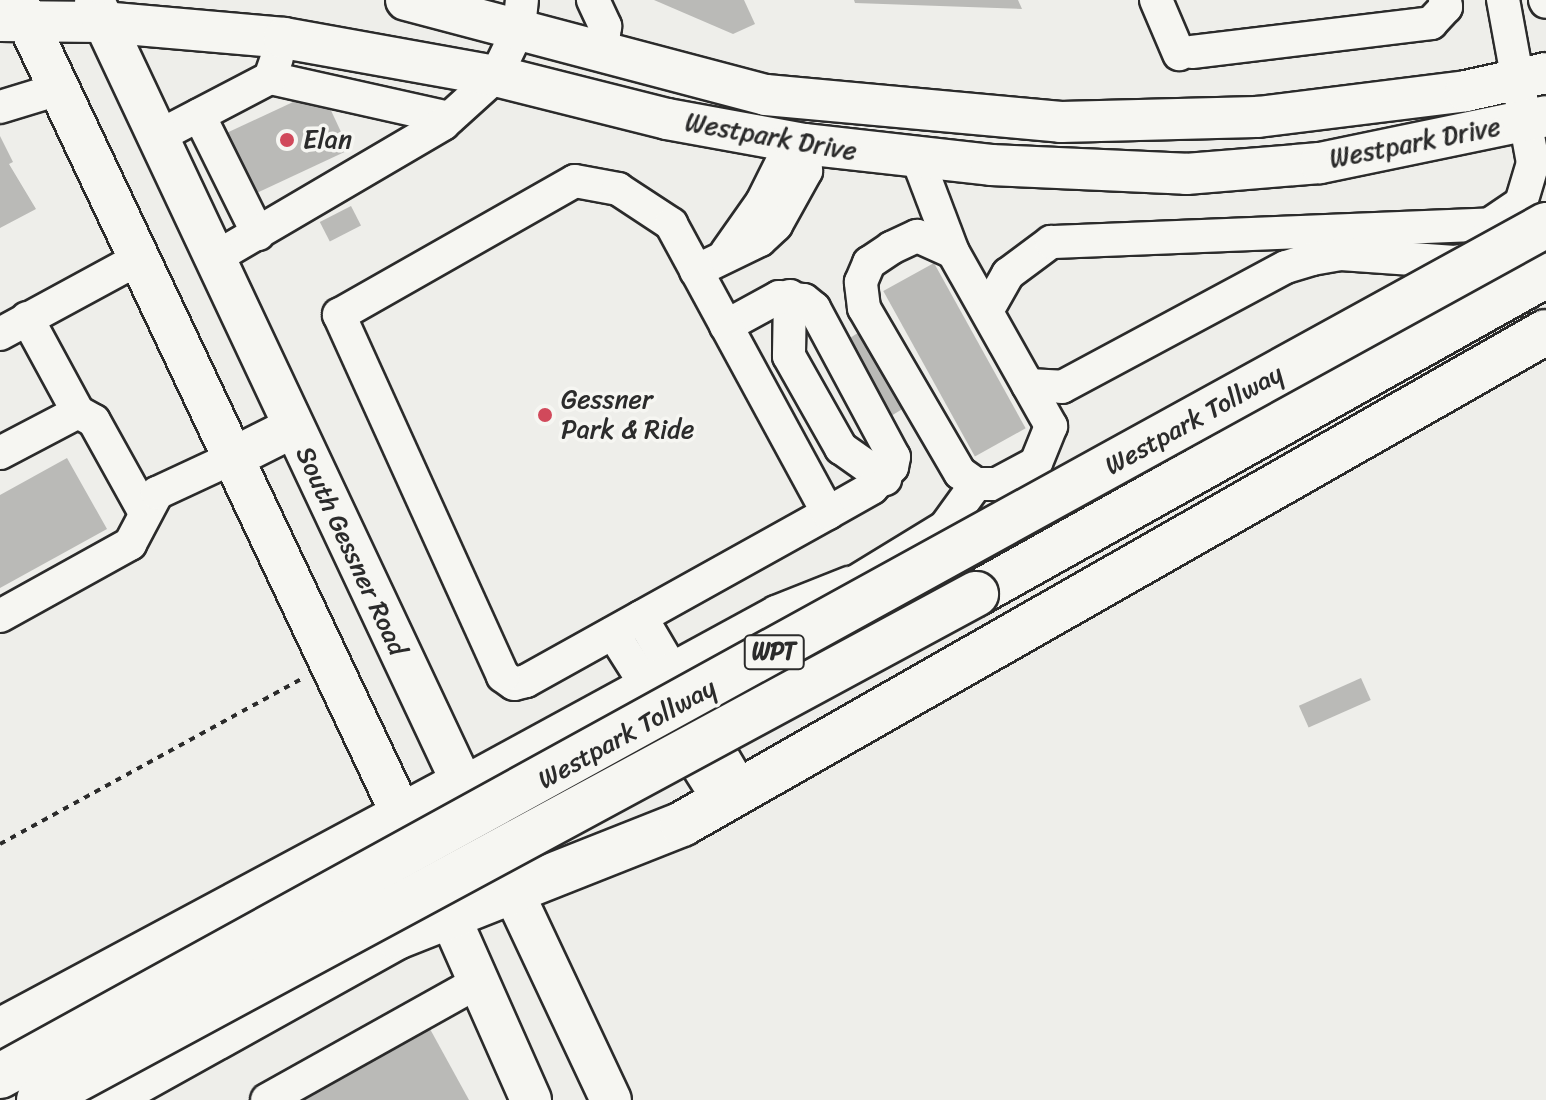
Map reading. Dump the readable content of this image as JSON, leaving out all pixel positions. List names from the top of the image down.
{
  "streets": {
    "highway": ["Westpark Tollway", "WPT"],
    "main road": ["Westpark Drive", "South Gessner Road"]
  },
  "crossings": [
    ["Westpark Drive", "South Gessner Road"]
  ],
  "places": ["Elan", "Gessner Park & Ride"]
}
